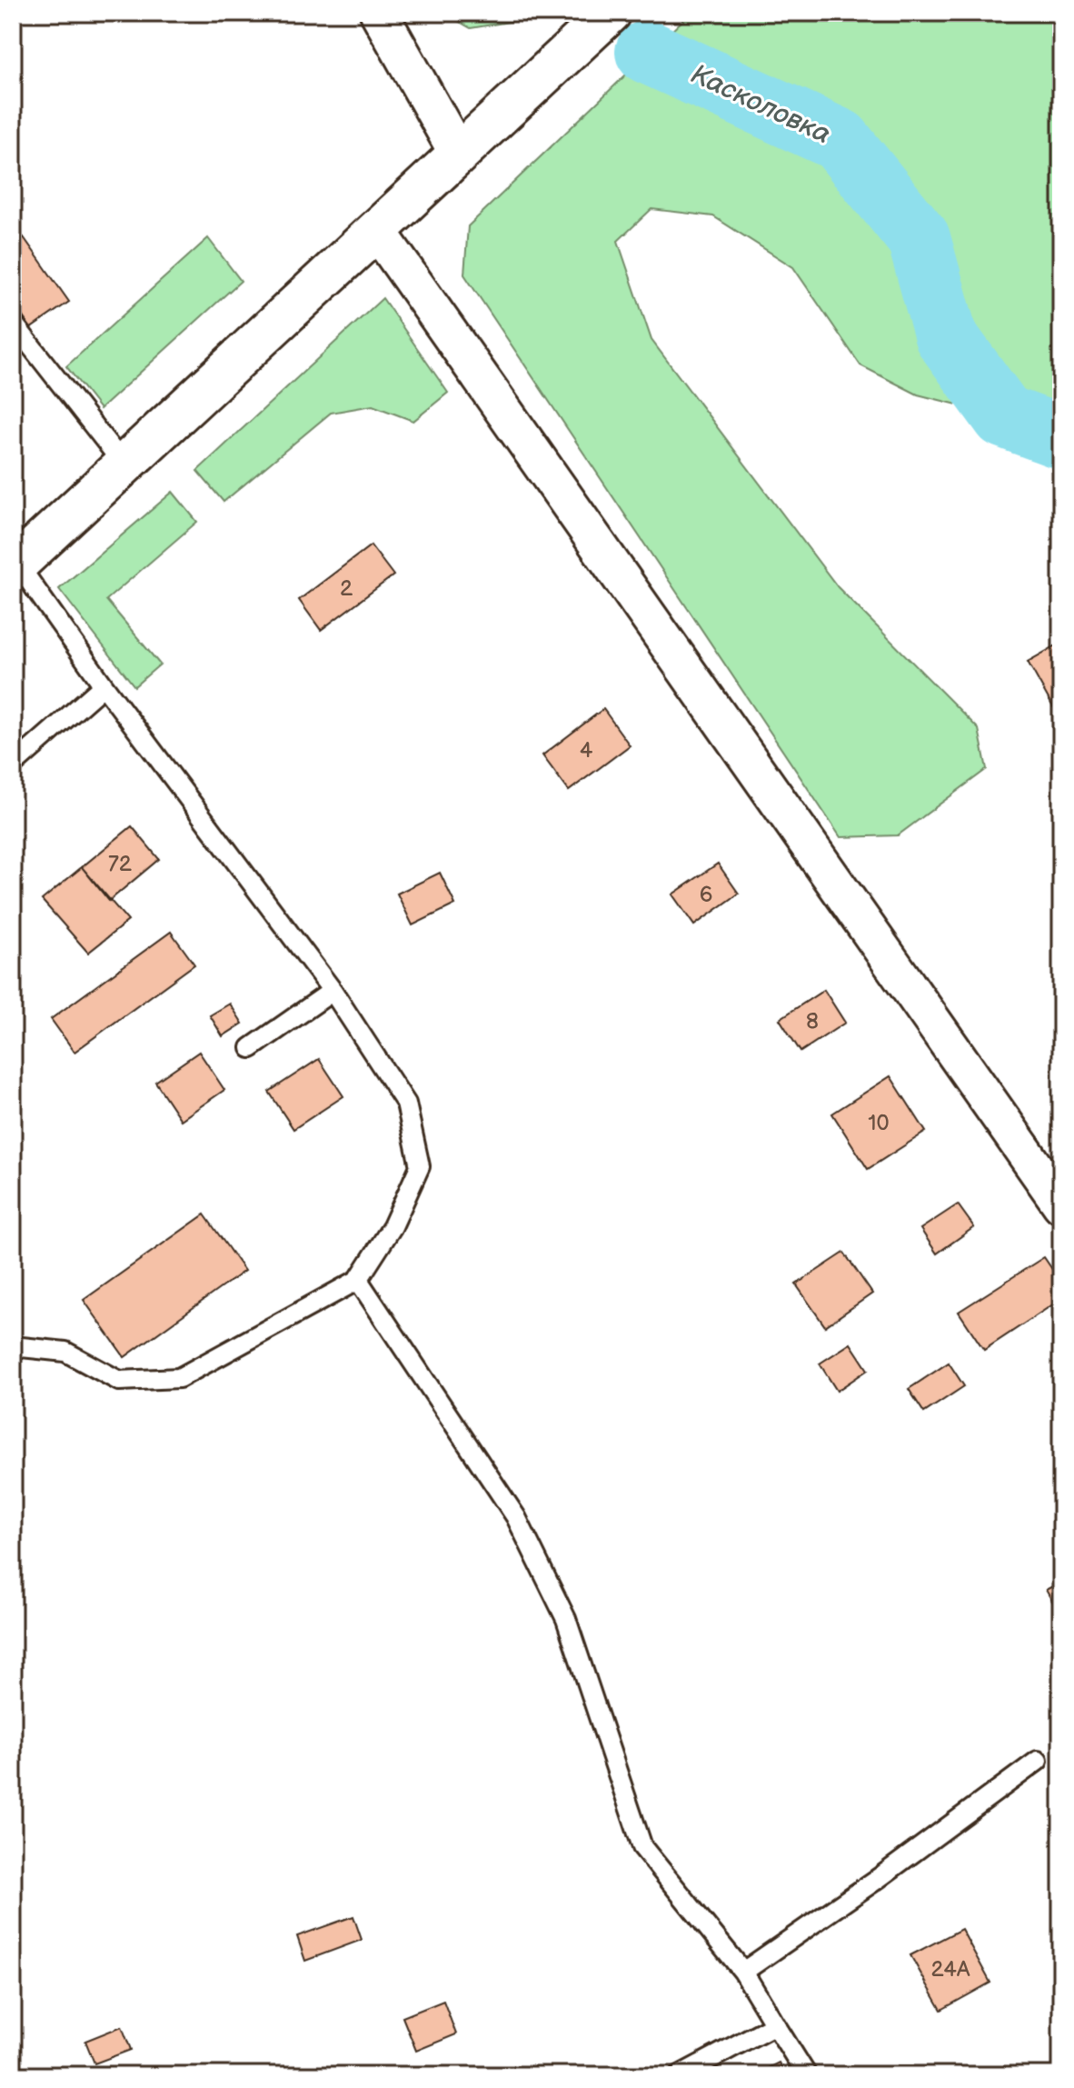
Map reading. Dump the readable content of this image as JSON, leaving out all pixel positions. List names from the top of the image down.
{
  "water": ["Касколовка"],
  "house_numbers": [
    "2",
    "4",
    "72",
    "6",
    "8",
    "10",
    "24А"
  ]
}
